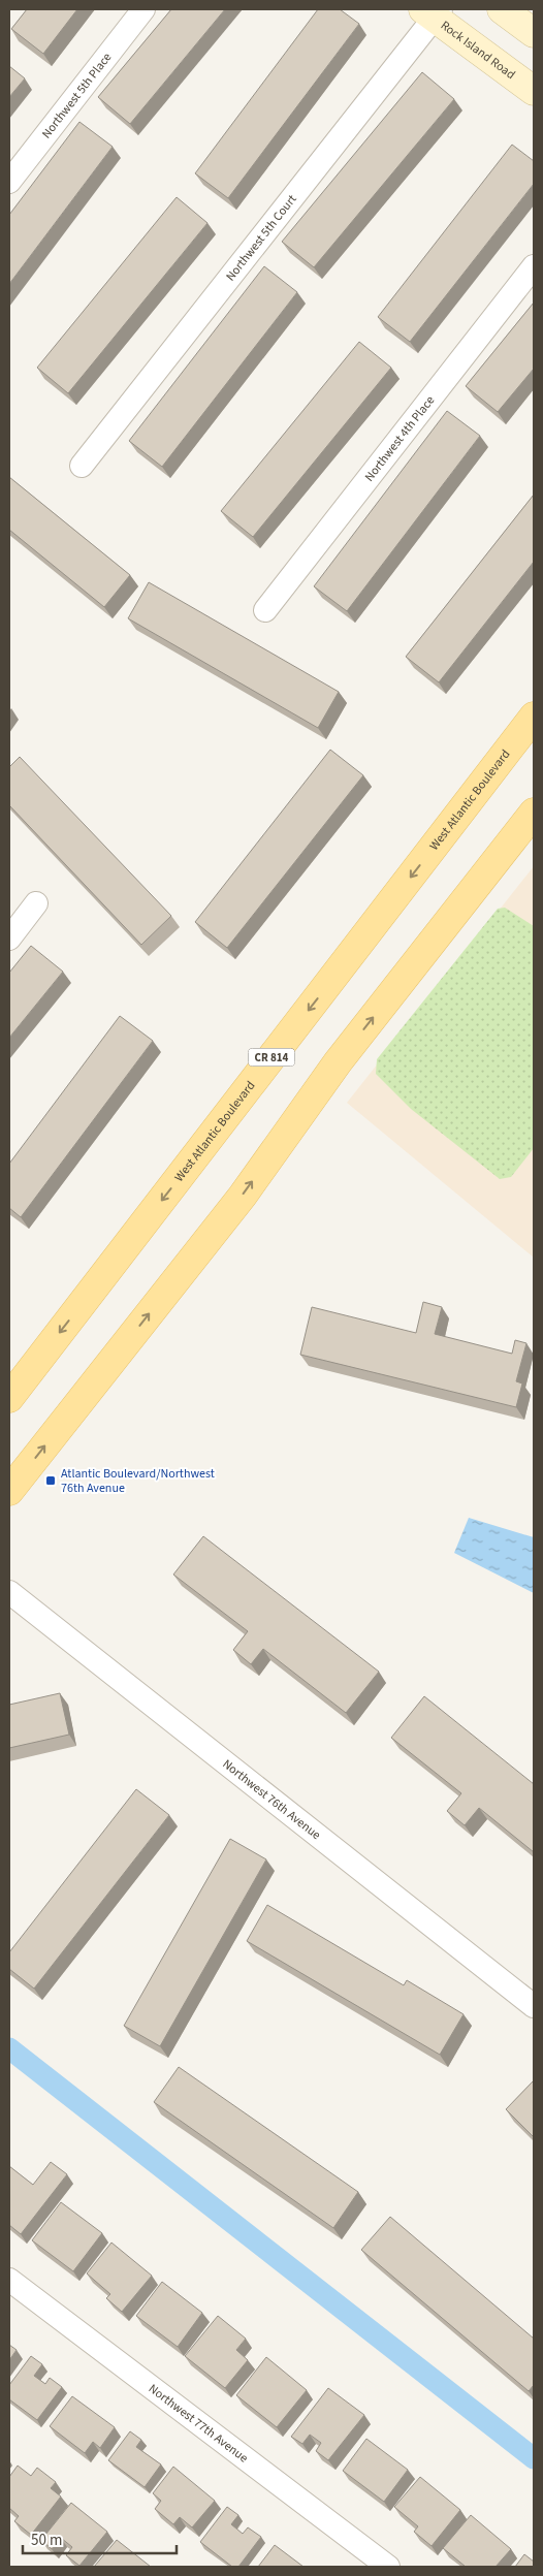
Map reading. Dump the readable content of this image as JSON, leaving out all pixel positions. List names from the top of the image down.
{
  "streets": {
    "main road": ["Rock Island Road", "West Atlantic Boulevard", "CR 814"],
    "street": [
      "Northwest 5th Place",
      "Northwest 5th Court",
      "Northwest 4th Place",
      "Northwest 76th Avenue",
      "Northwest 77th Avenue"
    ]
  },
  "crossings": [
    ["Rock Island Road", "Northwest 5th Court"]
  ],
  "places": {
    "transit": ["Atlantic Boulevard/Northwest 76th Avenue"]
  },
  "scale_bar": "50 m"
}
